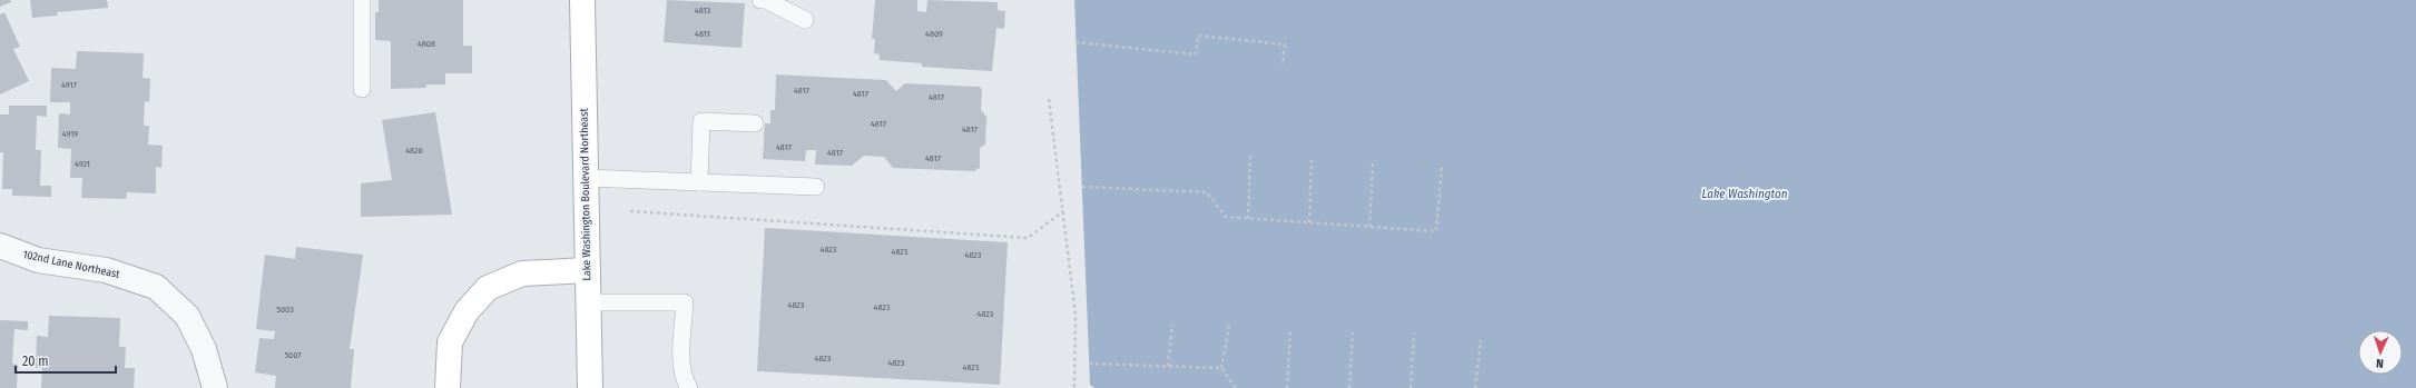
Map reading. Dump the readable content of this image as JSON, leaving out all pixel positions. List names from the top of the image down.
{
  "streets": {
    "main road": ["Lake Washington Boulevard Northeast"],
    "street": ["102nd Lane Northeast"]
  },
  "water": ["Lake Washington"],
  "house_numbers": [
    "4813",
    "4811",
    "4809",
    "4808",
    "4917",
    "4817",
    "4817",
    "4817",
    "4817",
    "4817",
    "4919",
    "4817",
    "4820",
    "4817",
    "4817",
    "4921",
    "4823",
    "4823",
    "4823",
    "4823",
    "4823",
    "5003",
    "4823",
    "5007",
    "4823",
    "4823",
    "4823"
  ],
  "scale_bar": "20 m",
  "north": "bottom"
}
